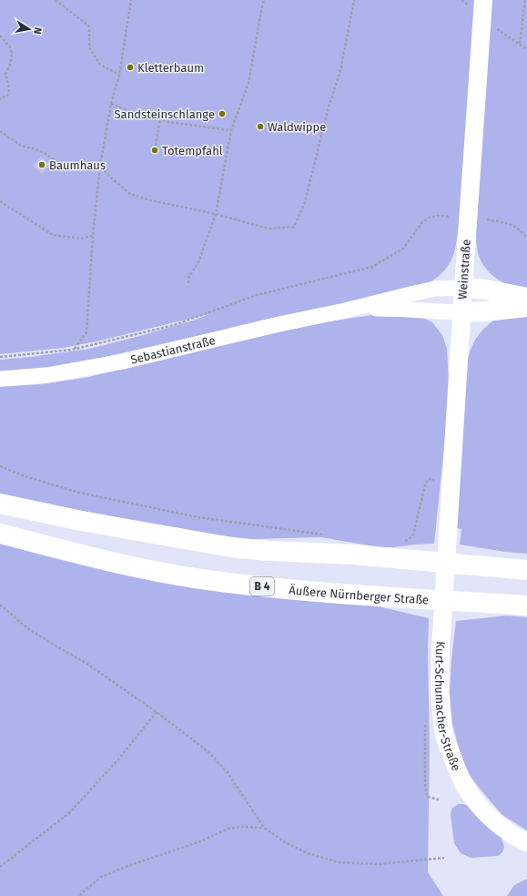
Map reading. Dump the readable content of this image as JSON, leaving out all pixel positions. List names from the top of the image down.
{
  "streets": {
    "highway": ["B 4", "Äußere Nürnberger Straße"],
    "main road": ["Weinstraße", "Kurt-Schumacher-Straße"],
    "street": ["Sebastianstraße"]
  },
  "crossings": [
    ["Weinstraße", "Sebastianstraße"],
    ["Weinstraße", "Kurt-Schumacher-Straße"]
  ],
  "places": [
    "Kletterbaum",
    "Sandsteinschlange",
    "Waldwippe",
    "Totempfahl",
    "Baumhaus"
  ],
  "north": "right"
}
